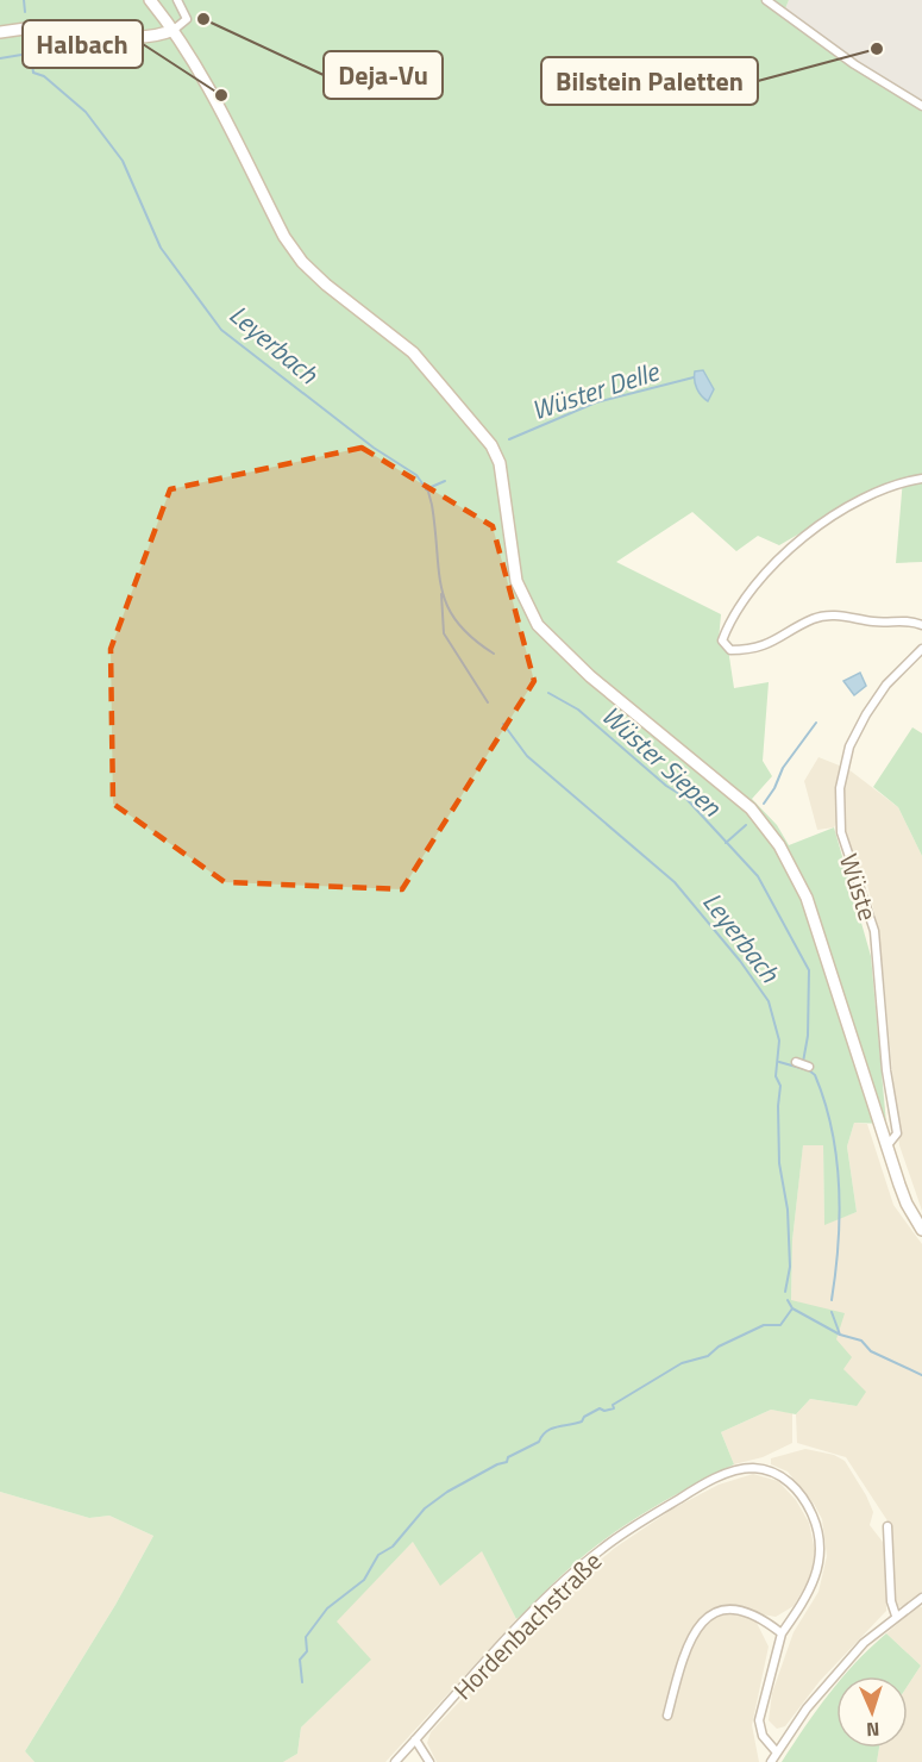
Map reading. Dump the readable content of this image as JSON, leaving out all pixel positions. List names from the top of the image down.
{
  "streets": {
    "street": ["Wüste", "Hordenbachstraße"]
  },
  "water": ["Leyerbach", "Wüster Delle", "Wüster Siepen"],
  "places": ["Deja-Vu", "Bilstein Paletten", "Halbach"],
  "north": "bottom"
}
